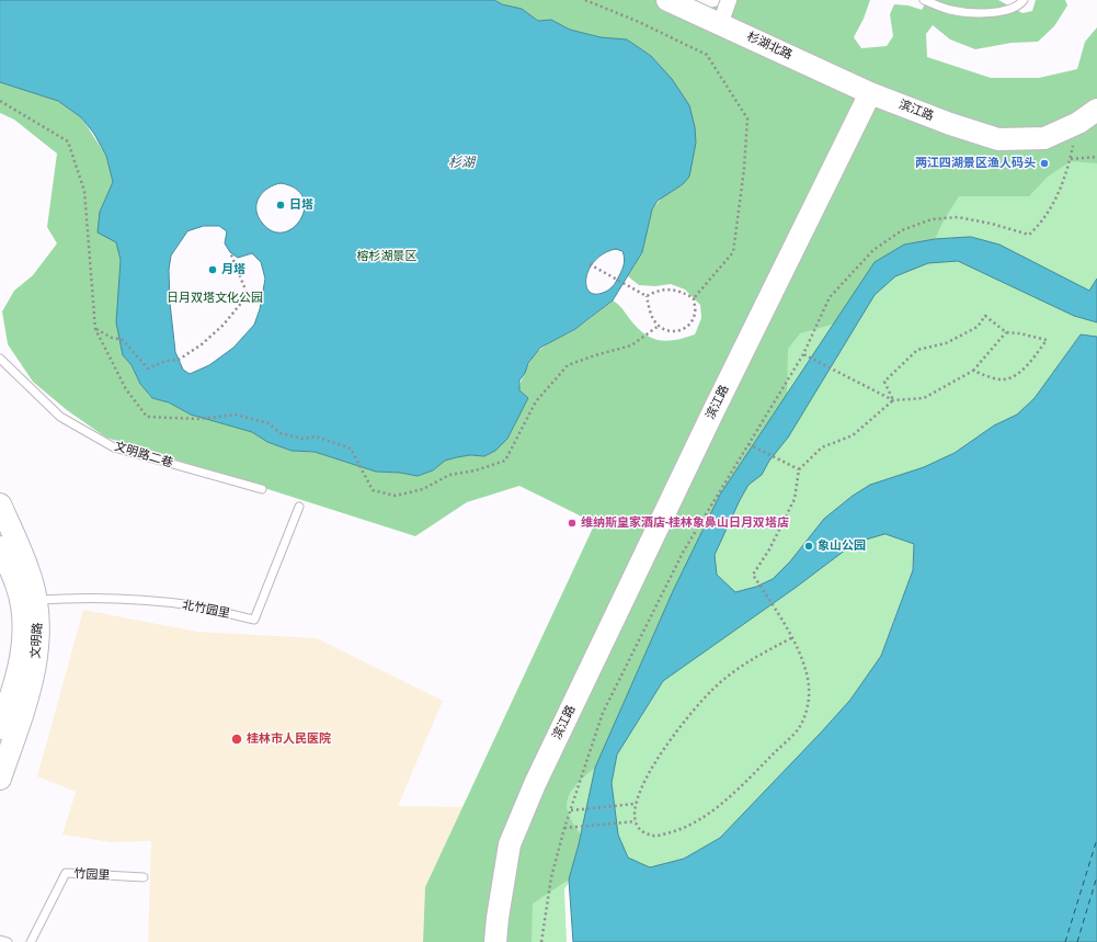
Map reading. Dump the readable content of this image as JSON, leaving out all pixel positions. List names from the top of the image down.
{
  "streets": {
    "main road": ["杉湖北路", "滨江路", "文明路"],
    "lane": ["文明路二巷", "北竹园里", "竹园里"]
  },
  "crossings": [
    ["杉湖北路", "滨江路"],
    ["北竹园里", "文明路"]
  ],
  "water": ["杉湖"],
  "parks": ["榕杉湖景区", "日月双塔文化公园"],
  "places": [
    "两江四湖景区渔人码头",
    "日塔",
    "月塔",
    "维纳斯皇家酒店-桂林象鼻山日月双塔店",
    "象山公园",
    "桂林市人民医院"
  ]
}
